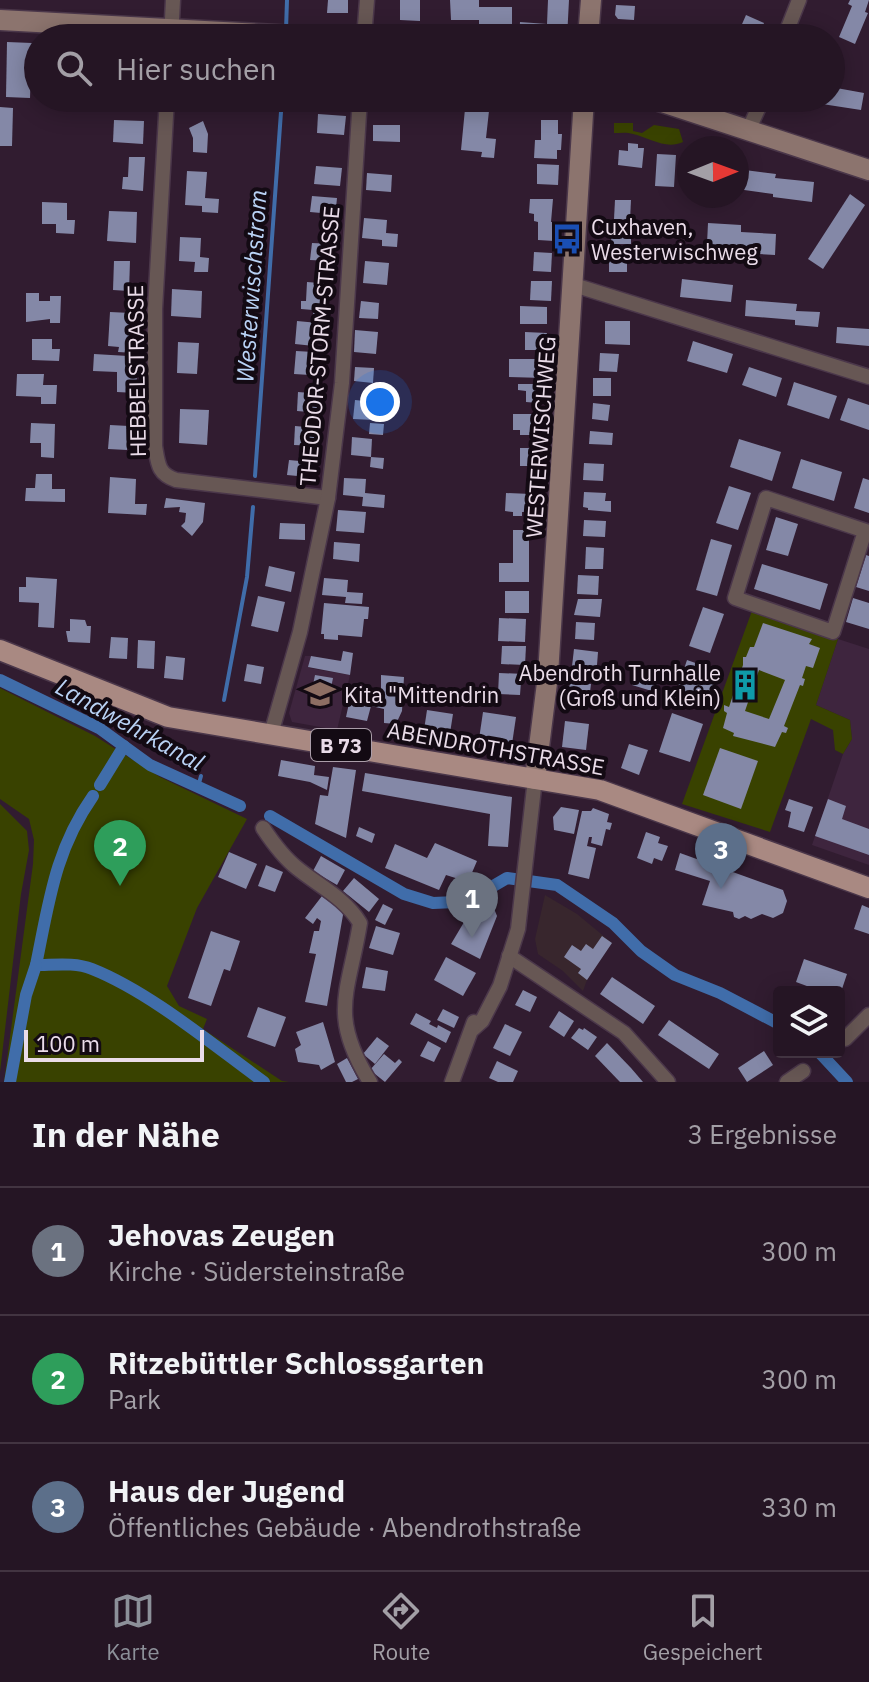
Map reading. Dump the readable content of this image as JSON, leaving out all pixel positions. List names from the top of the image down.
{
  "streets": {
    "main road": ["B 73", "ABENDROTHSTRASSE"],
    "street": ["THEODOR-STORM-STRASSE", "HEBBELSTRASSE", "WESTERWISCHWEG"]
  },
  "crossings": [
    ["THEODOR-STORM-STRASSE", "HEBBELSTRASSE"],
    ["THEODOR-STORM-STRASSE", "ABENDROTHSTRASSE"],
    ["WESTERWISCHWEG", "ABENDROTHSTRASSE"]
  ],
  "water": ["Westerwischstrom", "Landwehrkanal"],
  "places": {
    "bus stop": ["Cuxhaven, Westerwischweg"],
    "building": ["Abendroth Turnhalle (Groß und Klein)"],
    "school or university": ["Kita \"Mittendrin"]
  },
  "scale_bar": "100 m",
  "north": "right",
  "page": {
    "search": "Hier suchen",
    "pins": ["2", "3", "1"],
    "scale": "100 m",
    "heading": ["In der Nähe", "3 Ergebnisse"],
    "list": [
      {
        "mark": "1",
        "name": "Jehovas Zeugen",
        "note": "Kirche · Südersteinstraße",
        "value": "300 m"
      },
      {
        "mark": "2",
        "name": "Ritzebüttler Schlossgarten",
        "note": "Park",
        "value": "300 m"
      },
      {
        "mark": "3",
        "name": "Haus der Jugend",
        "note": "Öffentliches Gebäude · Abendrothstraße",
        "value": "330 m"
      }
    ],
    "nav": ["Karte", "Route", "Gespeichert"]
  }
}
